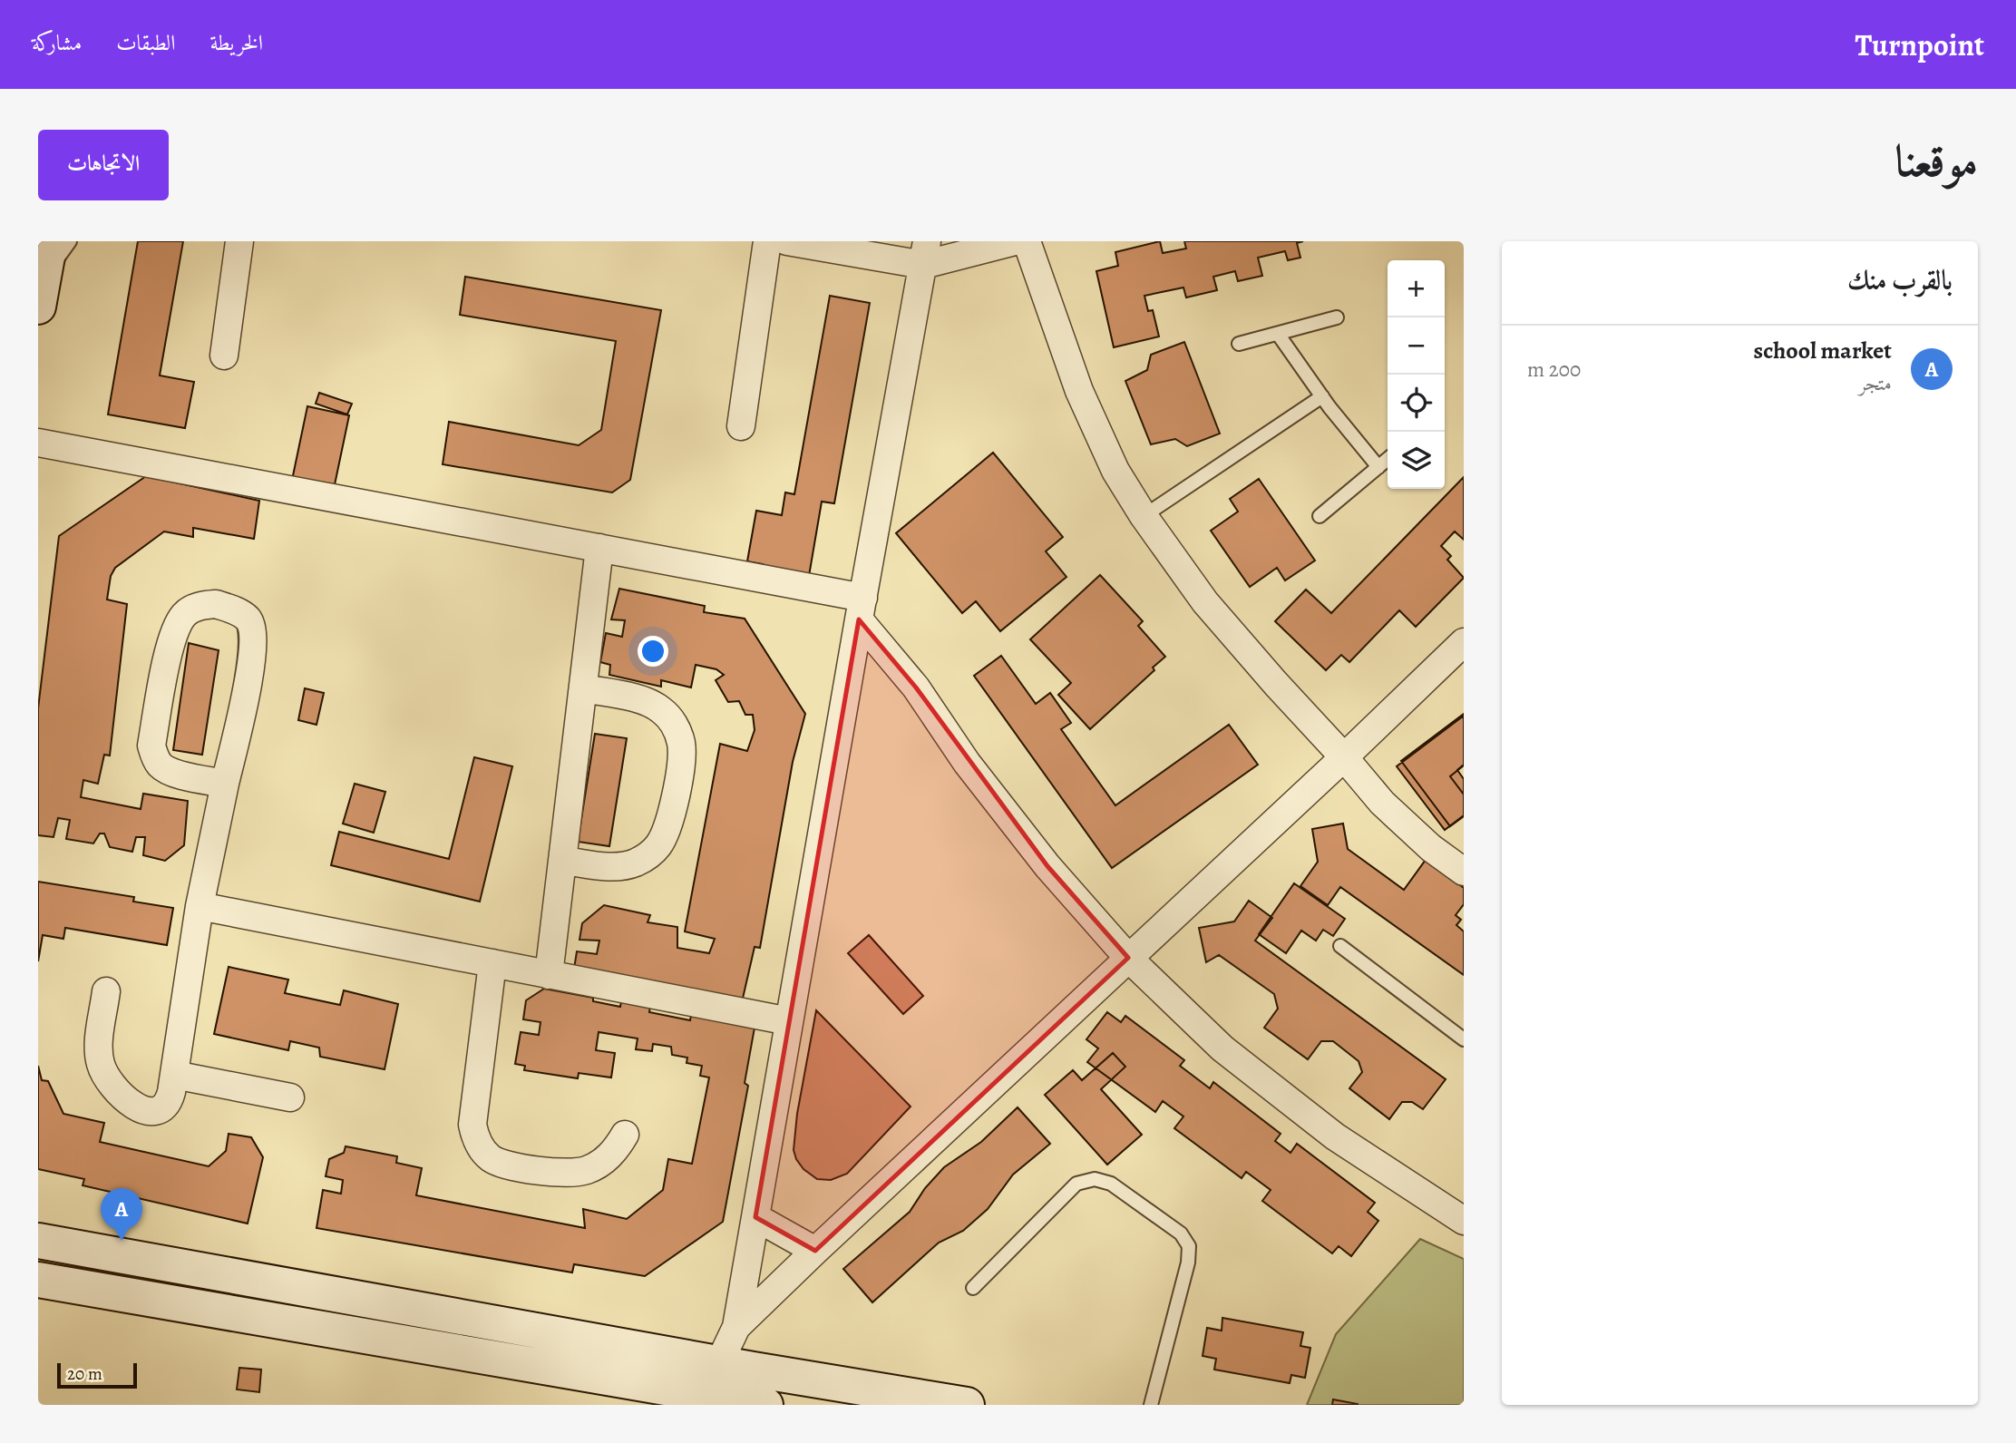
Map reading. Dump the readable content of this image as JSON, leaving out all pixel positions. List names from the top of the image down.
{
  "scale_bar": "20 m",
  "page": {
    "header": "Turnpoint",
    "nav": ["الخريطة", "الطبقات", "مشاركة"],
    "title": "موقعنا",
    "buttons": "الاتجاهات",
    "heading": "بالقرب منك",
    "map_buttons": ["+", "−"],
    "list": [
      {
        "mark": "A",
        "name": "school market",
        "note": "متجر",
        "value": "200 m"
      }
    ],
    "pins": "A",
    "scale": "20 m"
  }
}
